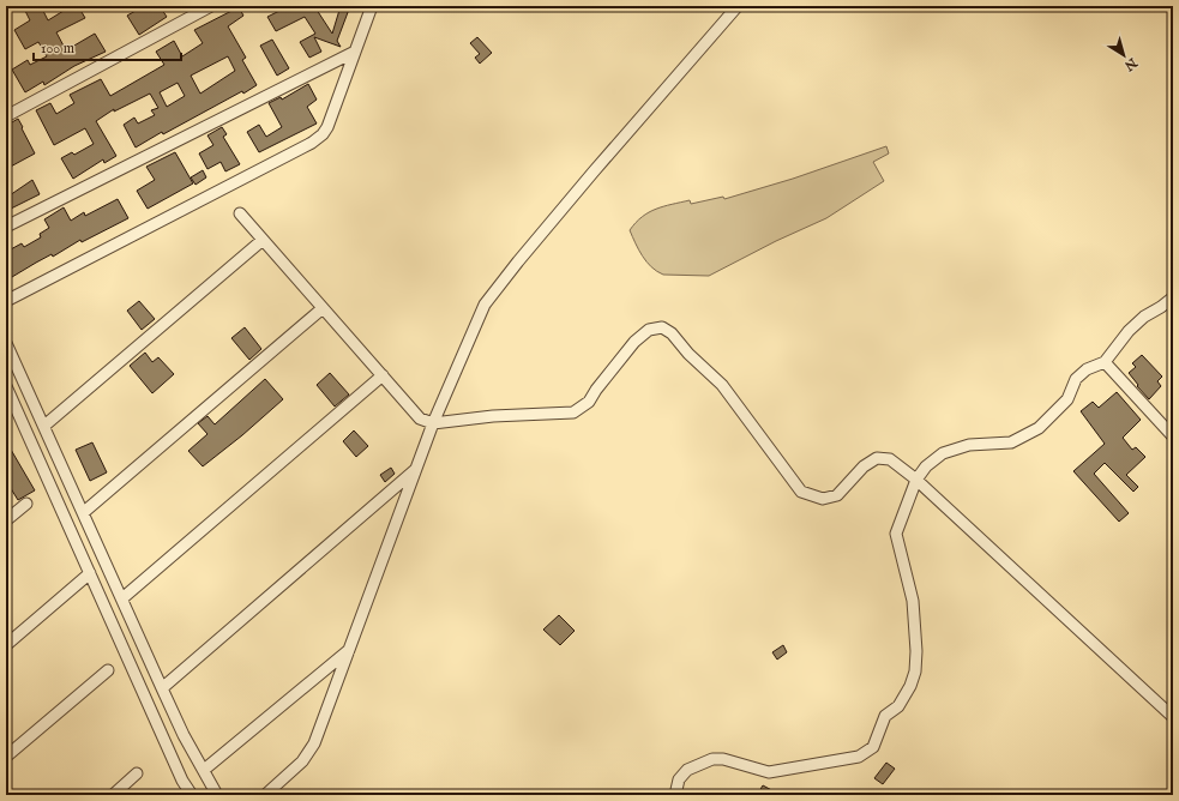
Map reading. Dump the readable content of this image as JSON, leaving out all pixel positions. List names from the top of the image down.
{
  "scale_bar": "100 m",
  "north": "bottom right"
}
